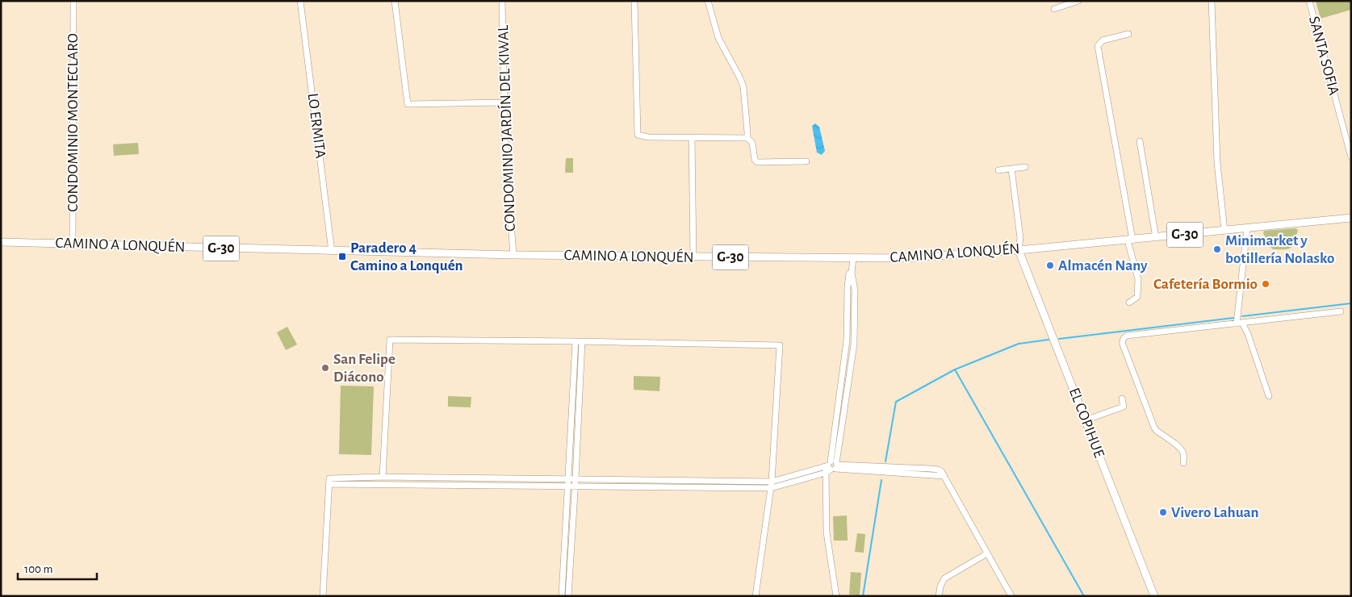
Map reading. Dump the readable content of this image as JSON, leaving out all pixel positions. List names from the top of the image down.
{
  "streets": {
    "main road": ["G-30", "CAMINO A LONQUÉN", "EL COPIHUE"],
    "street": [
      "SANTA SOFIA",
      "CONDOMINIO MONTECLARO",
      "LO ERMITA",
      "CONDOMINIO JARDÍN DEL KIWAL"
    ]
  },
  "crossings": [
    ["CONDOMINIO MONTECLARO", "CAMINO A LONQUÉN"],
    ["LO ERMITA", "CAMINO A LONQUÉN"],
    ["CONDOMINIO JARDÍN DEL KIWAL", "CAMINO A LONQUÉN"],
    ["CAMINO A LONQUÉN", "EL COPIHUE"]
  ],
  "places": {
    "other": [
      "Minimarket y botillería Nolasko",
      "Almacén Nany",
      "Cafetería Bormio",
      "San Felipe Diácono",
      "Vivero Lahuan"
    ],
    "transit": ["Paradero 4 Camino a Lonquén"]
  },
  "scale_bar": "100 m"
}
